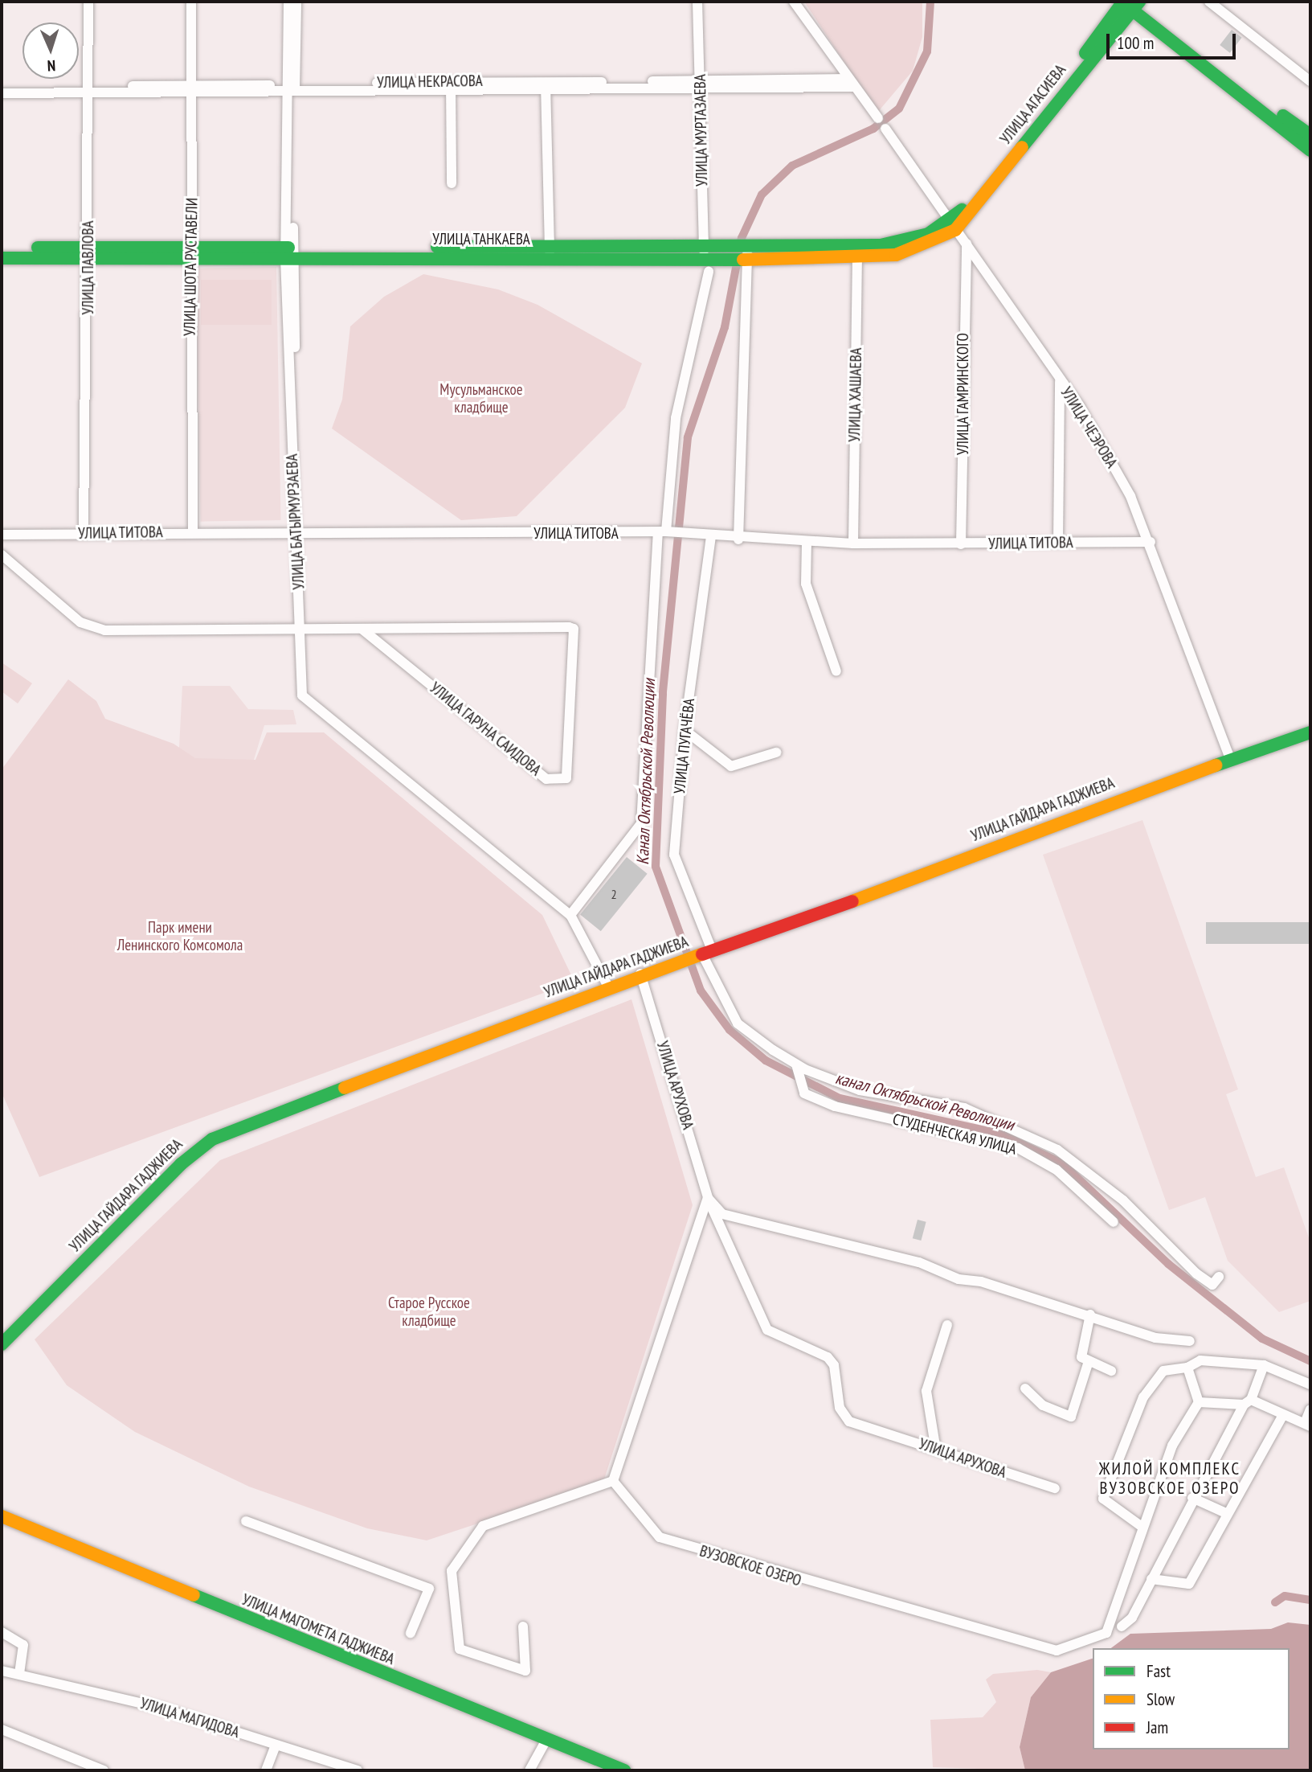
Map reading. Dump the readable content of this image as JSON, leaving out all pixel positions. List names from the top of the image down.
{
  "streets": {
    "main road": [
      "УЛИЦА АГАСИЕВА",
      "УЛИЦА ТАНКАЕВА",
      "УЛИЦА ГАЙДАРА ГАДЖИЕВА",
      "УЛИЦА МАГОМЕТА ГАДЖИЕВА"
    ],
    "street": [
      "УЛИЦА НЕКРАСОВА",
      "УЛИЦА МУРТАЗАЕВА",
      "УЛИЦА ШОТА РУСТАВЕЛИ",
      "УЛИЦА ПАВЛОВА",
      "УЛИЦА ГАМРИНСКОГО",
      "УЛИЦА ХАШАЕВА",
      "УЛИЦА ЧЕЭРОВА",
      "УЛИЦА БАТЫРМУРЗАЕВА",
      "УЛИЦА ТИТОВА",
      "УЛИЦА ГАРУНА САИДОВА",
      "УЛИЦА ПУГАЧЁВА",
      "УЛИЦА АРУХОВА",
      "СТУДЕНЧЕСКАЯ УЛИЦА",
      "ВУЗОВСКОЕ ОЗЕРО",
      "УЛИЦА МАГИДОВА"
    ]
  },
  "crossings": [
    ["УЛИЦА НЕКРАСОВА", "УЛИЦА МУРТАЗАЕВА"],
    ["УЛИЦА НЕКРАСОВА", "УЛИЦА ШОТА РУСТАВЕЛИ"],
    ["УЛИЦА НЕКРАСОВА", "УЛИЦА ПАВЛОВА"],
    ["УЛИЦА НЕКРАСОВА", "УЛИЦА БАТЫРМУРЗАЕВА"],
    ["УЛИЦА АГАСИЕВА", "УЛИЦА ТАНКАЕВА"],
    ["УЛИЦА АГАСИЕВА", "УЛИЦА ЧЕЭРОВА"],
    ["УЛИЦА МУРТАЗАЕВА", "УЛИЦА ТАНКАЕВА"],
    ["УЛИЦА МУРТАЗАЕВА", "УЛИЦА БАТЫРМУРЗАЕВА"],
    ["УЛИЦА МУРТАЗАЕВА", "УЛИЦА ТИТОВА"],
    ["УЛИЦА ТАНКАЕВА", "УЛИЦА ШОТА РУСТАВЕЛИ"],
    ["УЛИЦА ТАНКАЕВА", "УЛИЦА ПАВЛОВА"],
    ["УЛИЦА ТАНКАЕВА", "УЛИЦА ХАШАЕВА"],
    ["УЛИЦА ТАНКАЕВА", "УЛИЦА ЧЕЭРОВА"],
    ["УЛИЦА ТАНКАЕВА", "УЛИЦА БАТЫРМУРЗАЕВА"],
    ["УЛИЦА ШОТА РУСТАВЕЛИ", "УЛИЦА ТИТОВА"],
    ["УЛИЦА ПАВЛОВА", "УЛИЦА ТИТОВА"],
    ["УЛИЦА ГАМРИНСКОГО", "УЛИЦА ЧЕЭРОВА"],
    ["УЛИЦА ГАМРИНСКОГО", "УЛИЦА ТИТОВА"],
    ["УЛИЦА ХАШАЕВА", "УЛИЦА ТИТОВА"],
    ["УЛИЦА ЧЕЭРОВА", "УЛИЦА ТИТОВА"],
    ["УЛИЦА ЧЕЭРОВА", "УЛИЦА ГАЙДАРА ГАДЖИЕВА"],
    ["УЛИЦА БАТЫРМУРЗАЕВА", "УЛИЦА ТИТОВА"],
    ["УЛИЦА БАТЫРМУРЗАЕВА", "УЛИЦА ГАРУНА САИДОВА"],
    ["УЛИЦА БАТЫРМУРЗАЕВА", "УЛИЦА ГАЙДАРА ГАДЖИЕВА"],
    ["УЛИЦА ТИТОВА", "УЛИЦА ПУГАЧЁВА"],
    ["УЛИЦА ПУГАЧЁВА", "УЛИЦА ГАЙДАРА ГАДЖИЕВА"],
    ["УЛИЦА ПУГАЧЁВА", "СТУДЕНЧЕСКАЯ УЛИЦА"],
    ["УЛИЦА ГАЙДАРА ГАДЖИЕВА", "УЛИЦА АРУХОВА"]
  ],
  "districts": ["ЖИЛОЙ КОМПЛЕКС ВУЗОВСКОЕ ОЗЕРО"],
  "water": ["Канал Октябрьской Революции", "канал Октябрьской Революции"],
  "parks": ["Мусульманское кладбище", "Парк имени Ленинского Комсомола", "Старое Русское кладбище"],
  "house_numbers": ["2"],
  "legend": ["Fast", "Slow", "Jam"],
  "scale_bar": "100 m",
  "north": "bottom"
}
